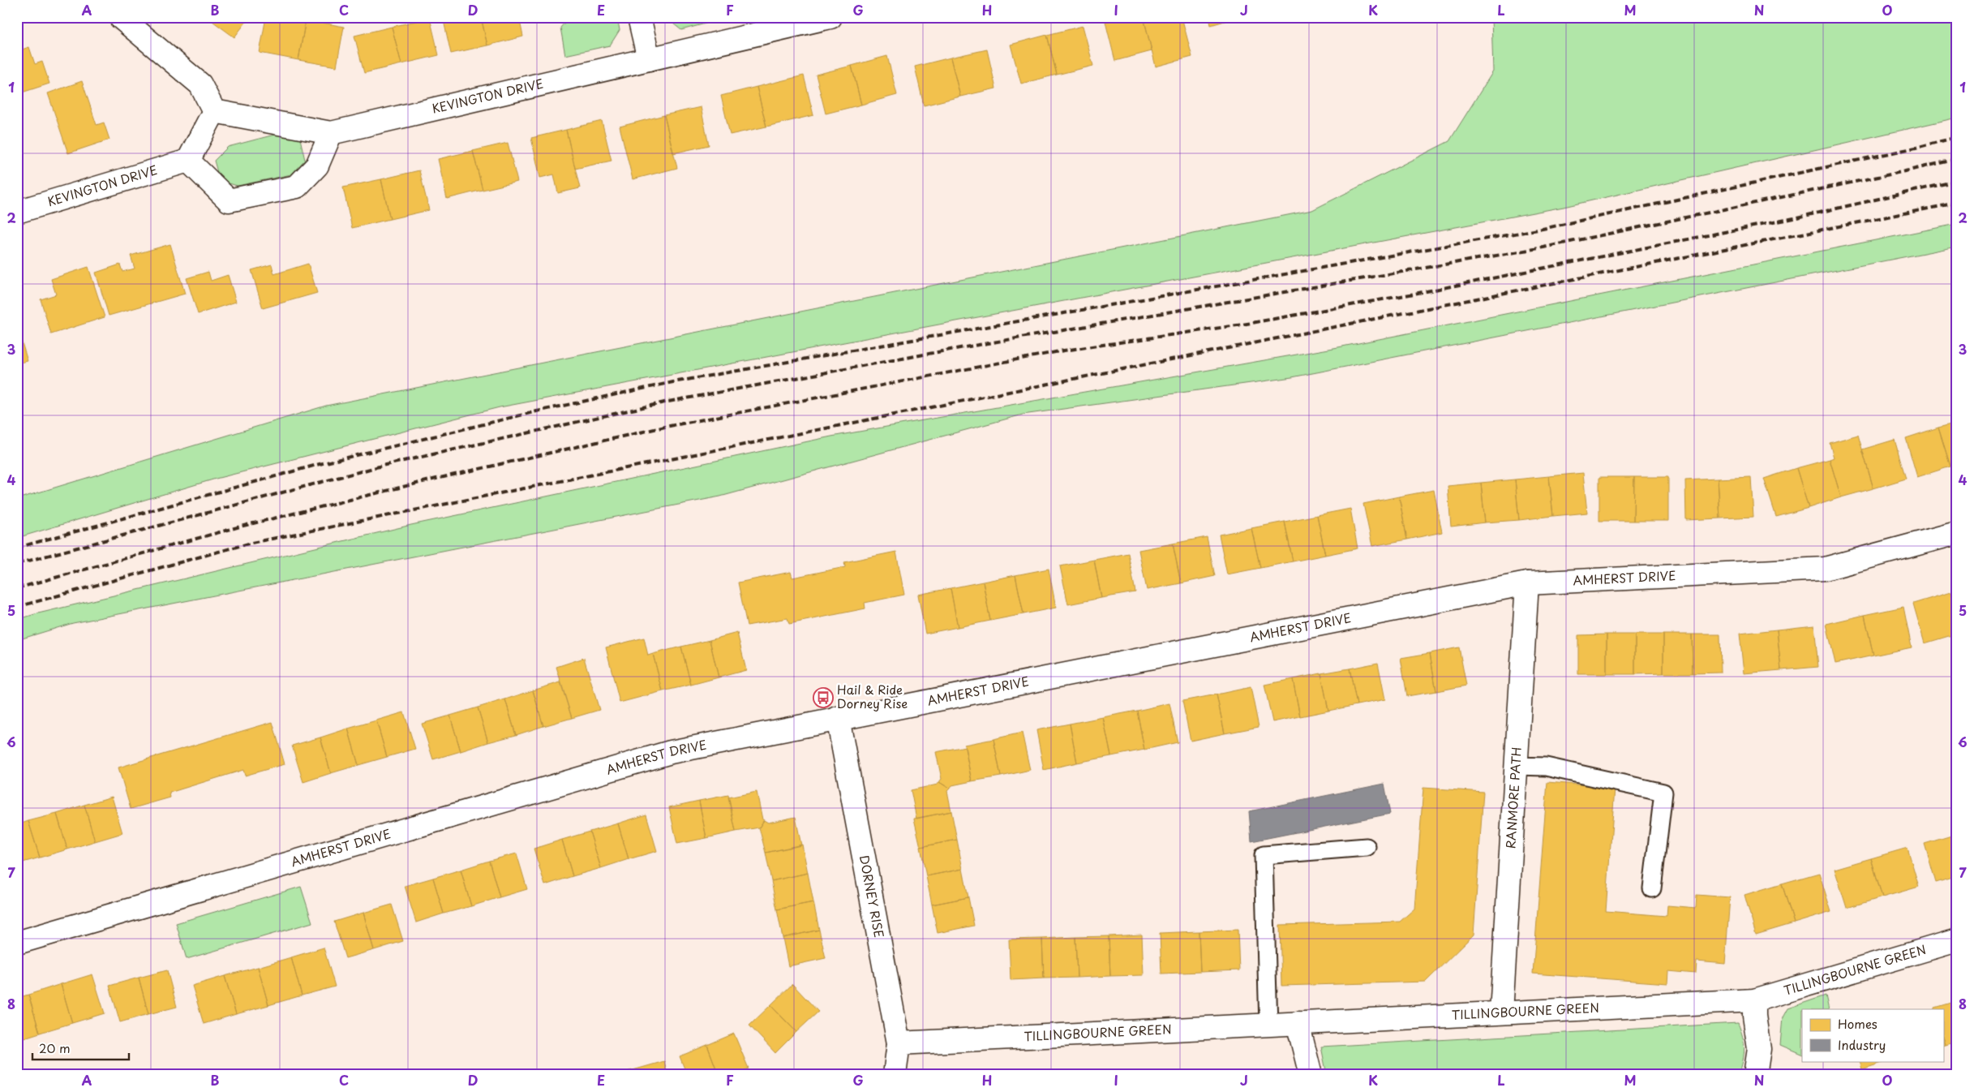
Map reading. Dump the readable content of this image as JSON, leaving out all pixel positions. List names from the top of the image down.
{
  "streets": {
    "street": [
      "KEVINGTON DRIVE",
      "AMHERST DRIVE",
      "RANMORE PATH",
      "DORNEY RISE",
      "TILLINGBOURNE GREEN"
    ]
  },
  "crossings": [
    ["AMHERST DRIVE", "RANMORE PATH"],
    ["AMHERST DRIVE", "DORNEY RISE"],
    ["RANMORE PATH", "TILLINGBOURNE GREEN"],
    ["DORNEY RISE", "TILLINGBOURNE GREEN"]
  ],
  "places": {
    "bus stop": ["Hail & Ride Dorney Rise"]
  },
  "legend": ["Homes", "Industry"],
  "scale_bar": "20 m",
  "grid": {
    "columns": [
      "A",
      "B",
      "C",
      "D",
      "E",
      "F",
      "G",
      "H",
      "I",
      "J",
      "K",
      "L",
      "M",
      "N",
      "O"
    ],
    "rows": [
      "1",
      "2",
      "3",
      "4",
      "5",
      "6",
      "7",
      "8"
    ]
  }
}
